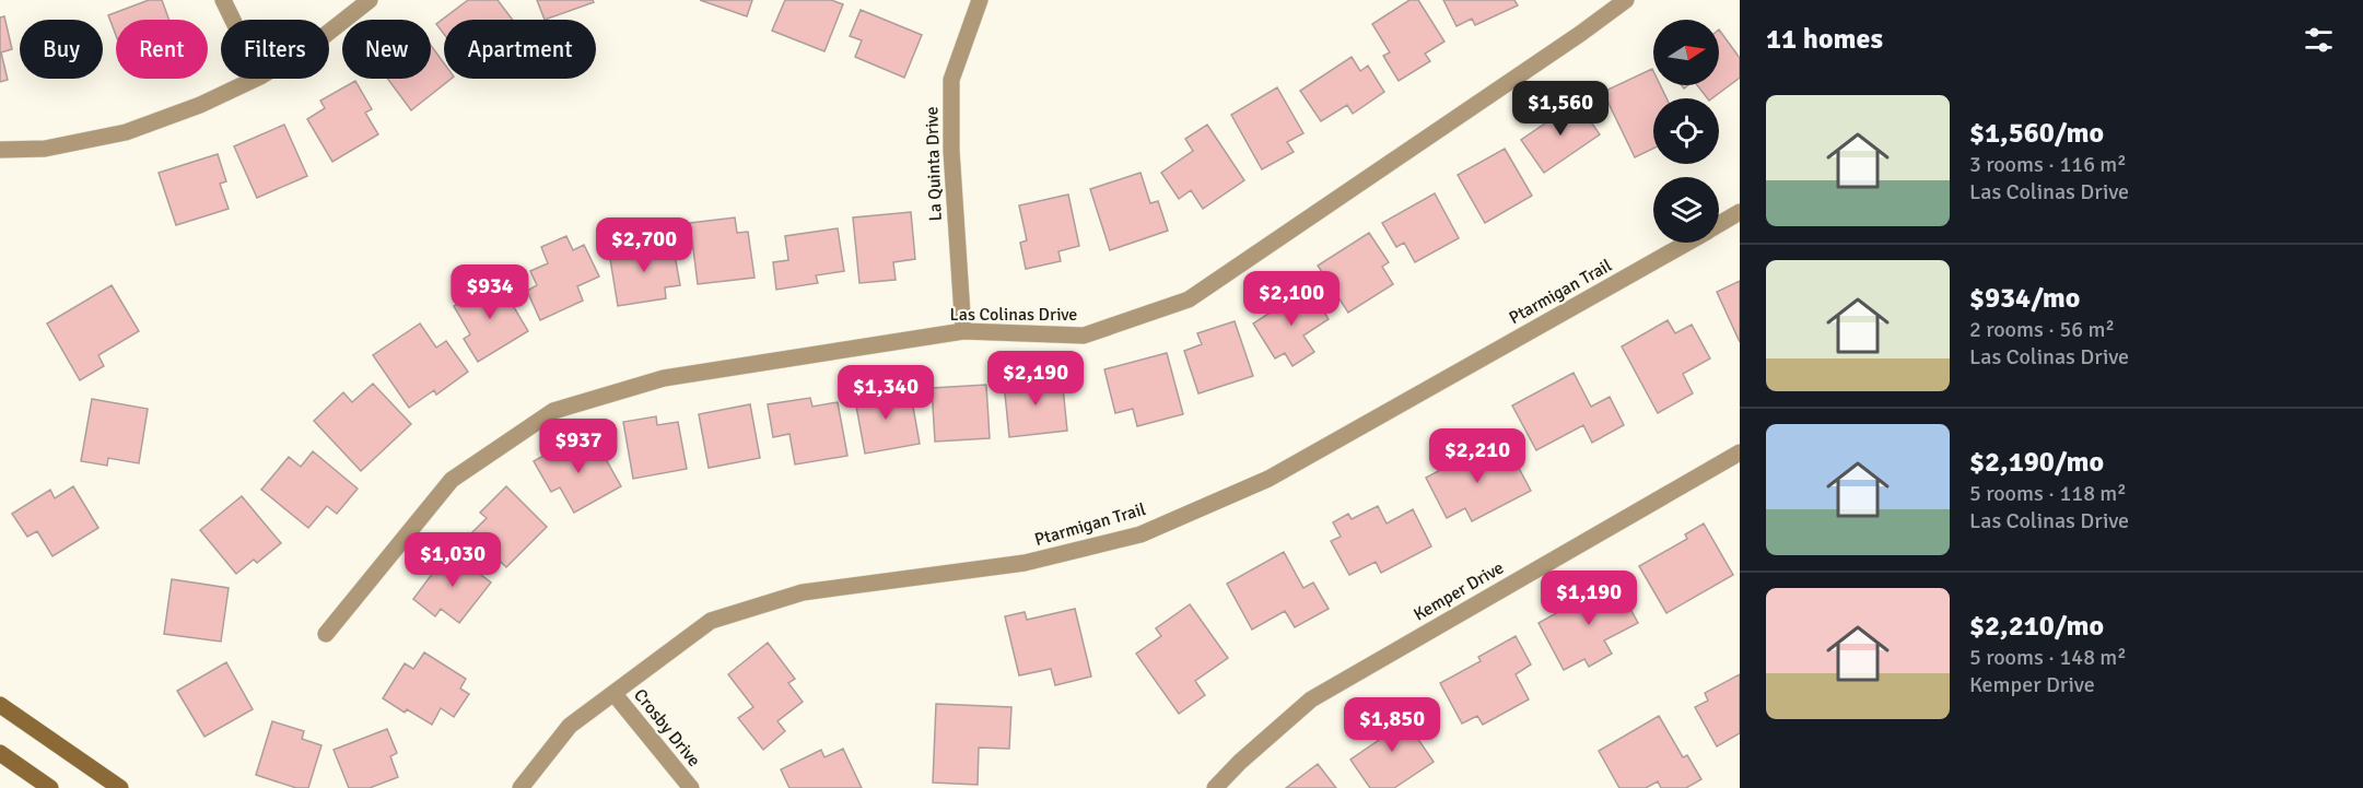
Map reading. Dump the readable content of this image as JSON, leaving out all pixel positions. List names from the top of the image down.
{
  "streets": {
    "street": [
      "La Quinta Drive",
      "Ptarmigan Trail",
      "Las Colinas Drive",
      "Kemper Drive",
      "Crosby Drive"
    ]
  },
  "crossings": [
    ["La Quinta Drive", "Las Colinas Drive"],
    ["Ptarmigan Trail", "Crosby Drive"]
  ],
  "north": "right",
  "page": {
    "heading": "11 homes",
    "chip": [
      "Buy",
      "Rent",
      "Filters",
      "New",
      "Apartment"
    ],
    "list": [
      {
        "name": "$1,560/mo",
        "note": "3 rooms · 116 m² · Las Colinas Drive"
      },
      {
        "name": "$934/mo",
        "note": "2 rooms · 56 m² · Las Colinas Drive"
      },
      {
        "name": "$2,190/mo",
        "note": "5 rooms · 118 m² · Las Colinas Drive"
      },
      {
        "name": "$2,210/mo",
        "note": "5 rooms · 148 m² · Kemper Drive"
      }
    ],
    "price": [
      "$1,560",
      "$2,700",
      "$934",
      "$2,100",
      "$2,190",
      "$1,340",
      "$937",
      "$2,210",
      "$1,030",
      "$1,190",
      "$1,850"
    ]
  }
}
